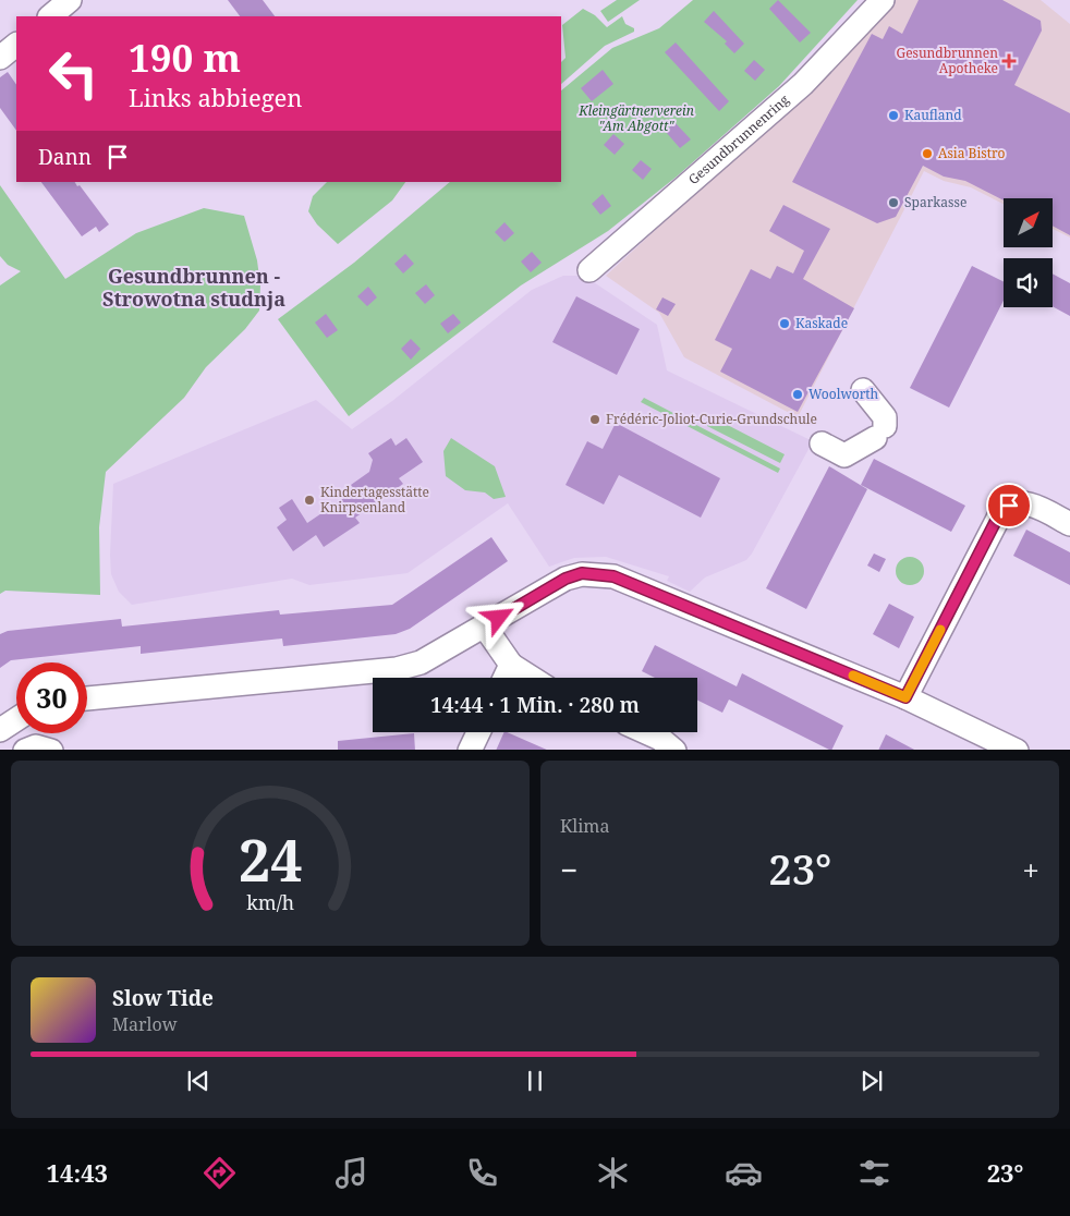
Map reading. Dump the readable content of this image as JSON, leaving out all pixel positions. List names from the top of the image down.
{
  "streets": {
    "street": ["Gesundbrunnenring"]
  },
  "districts": ["Gesundbrunnen - Strowotna studnja"],
  "parks": ["Kleingärtnerverein \"Am Abgott\""],
  "places": {
    "health": ["Gesundbrunnen Apotheke"],
    "other": [
      "Kaufland",
      "Asia Bistro",
      "Sparkasse",
      "Kaskade",
      "Woolworth",
      "Frédéric-Joliot-Curie-Grundschule",
      "Kindertagesstätte Knirpsenland"
    ]
  },
  "north": "top right",
  "page": {
    "turn": ["190 m", "Links abbiegen"],
    "then": "Dann",
    "limit": "30",
    "trip": "14:44 · 1 Min. · 280 m",
    "tile": "Klima",
    "heat": ["−", "23°", "+"],
    "song": ["Slow Tide", "Marlow"],
    "tabs": ["14:43", "23°"],
    "gauge": ["24", "km/h"]
  }
}
